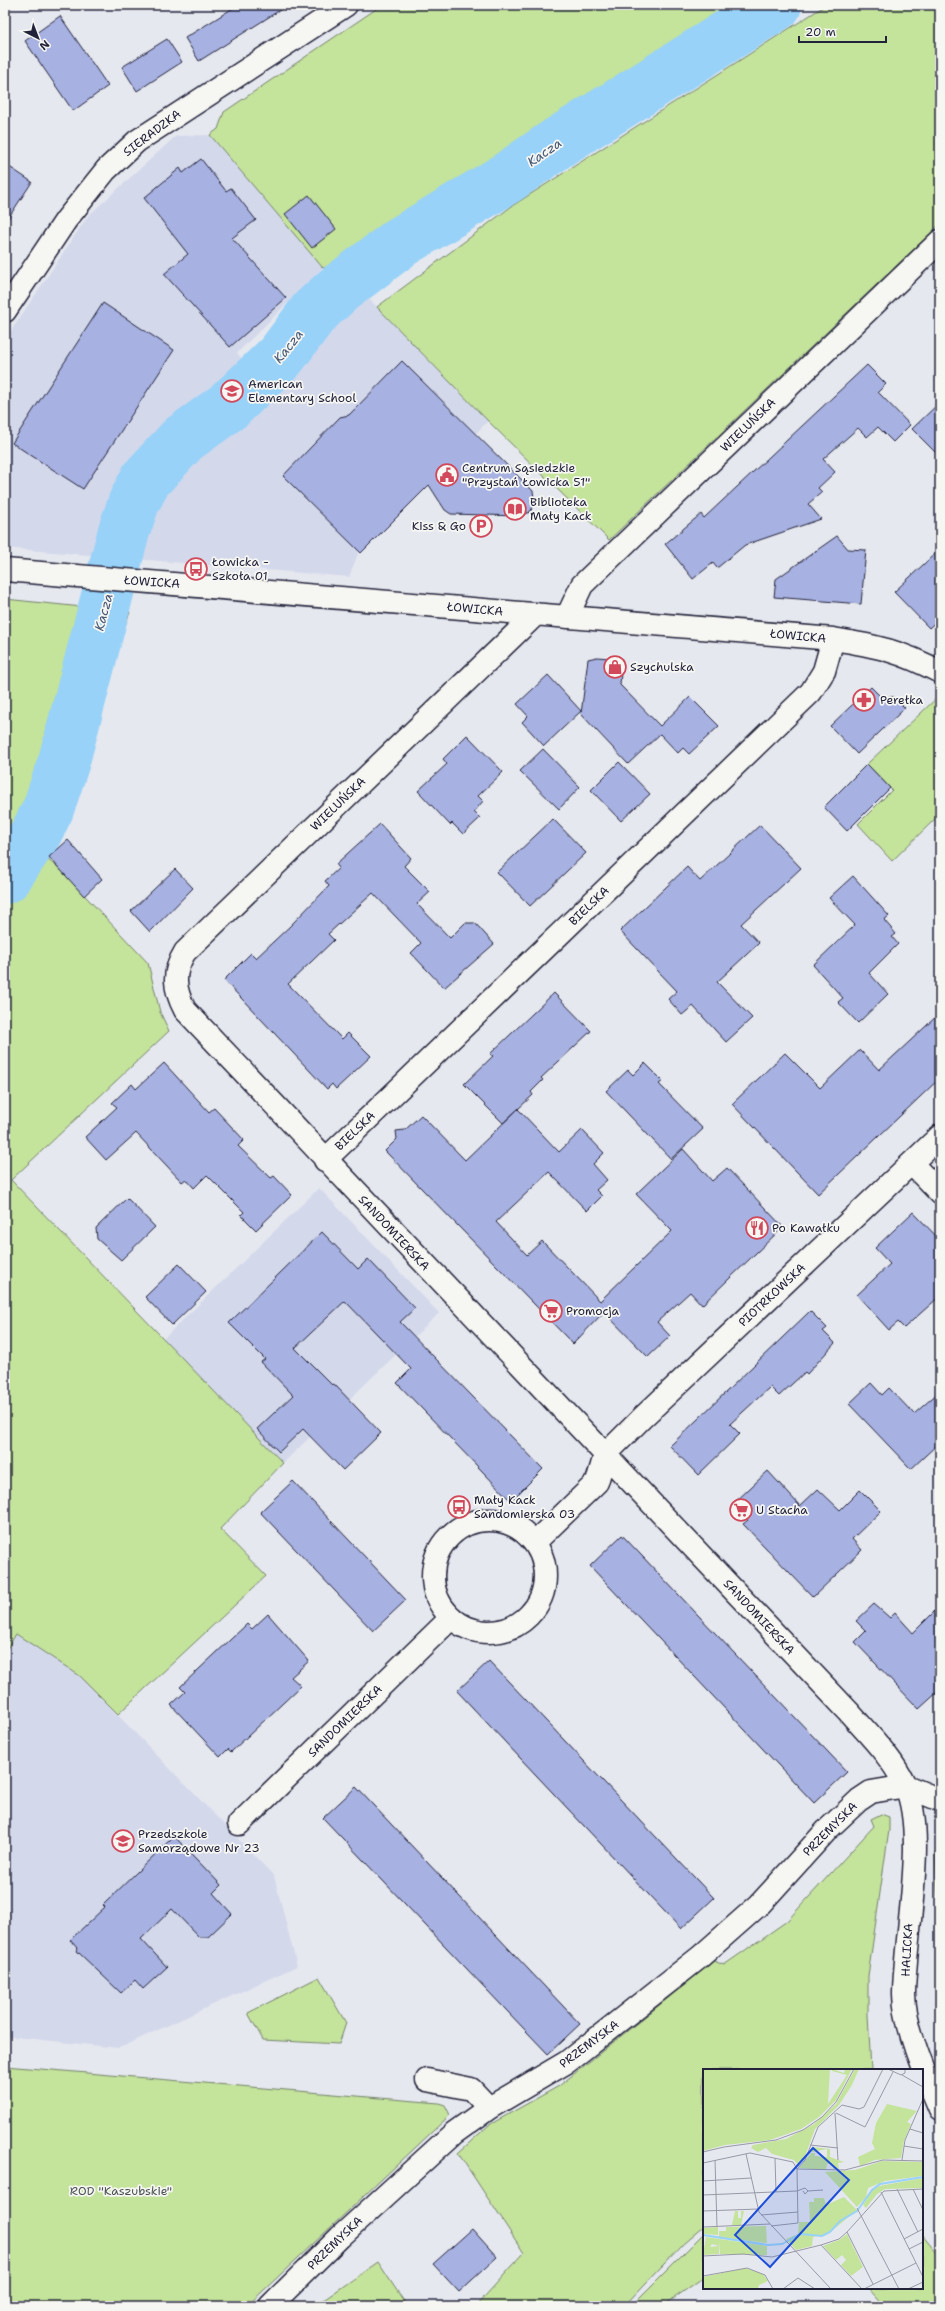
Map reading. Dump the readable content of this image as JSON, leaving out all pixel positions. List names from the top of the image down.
{
  "streets": {
    "street": [
      "SIERADZKA",
      "WIELUŃSKA",
      "ŁOWICKA",
      "BIELSKA",
      "SANDOMIERSKA",
      "PIOTRKOWSKA",
      "PRZEMYSKA",
      "HALICKA"
    ]
  },
  "crossings": [
    ["WIELUŃSKA", "ŁOWICKA"],
    ["WIELUŃSKA", "SANDOMIERSKA"],
    ["ŁOWICKA", "BIELSKA"],
    ["BIELSKA", "SANDOMIERSKA"],
    ["SANDOMIERSKA", "PIOTRKOWSKA"],
    ["SANDOMIERSKA", "PRZEMYSKA"],
    ["SANDOMIERSKA", "HALICKA"],
    ["PRZEMYSKA", "HALICKA"]
  ],
  "water": ["Kacza"],
  "parks": ["ROD \"Kaszubskie\""],
  "places": {
    "school or university": ["American Elementary School", "Przedszkole Samorządowe Nr 23"],
    "public building": ["Centrum Sąsiedzkie \"Przystań Łowicka 51\""],
    "library": ["Biblioteka Mały Kack"],
    "parking": ["Kiss & Go"],
    "bus stop": ["Łowicka - Szkoła 01", "Mały Kack Sandomierska 03"],
    "shop": ["Szychulska"],
    "pharmacy": ["Perełka"],
    "restaurant": ["Po Kawałku"],
    "supermarket": ["Promocja", "U Stacha"]
  },
  "scale_bar": "20 m",
  "north": "bottom right"
}
